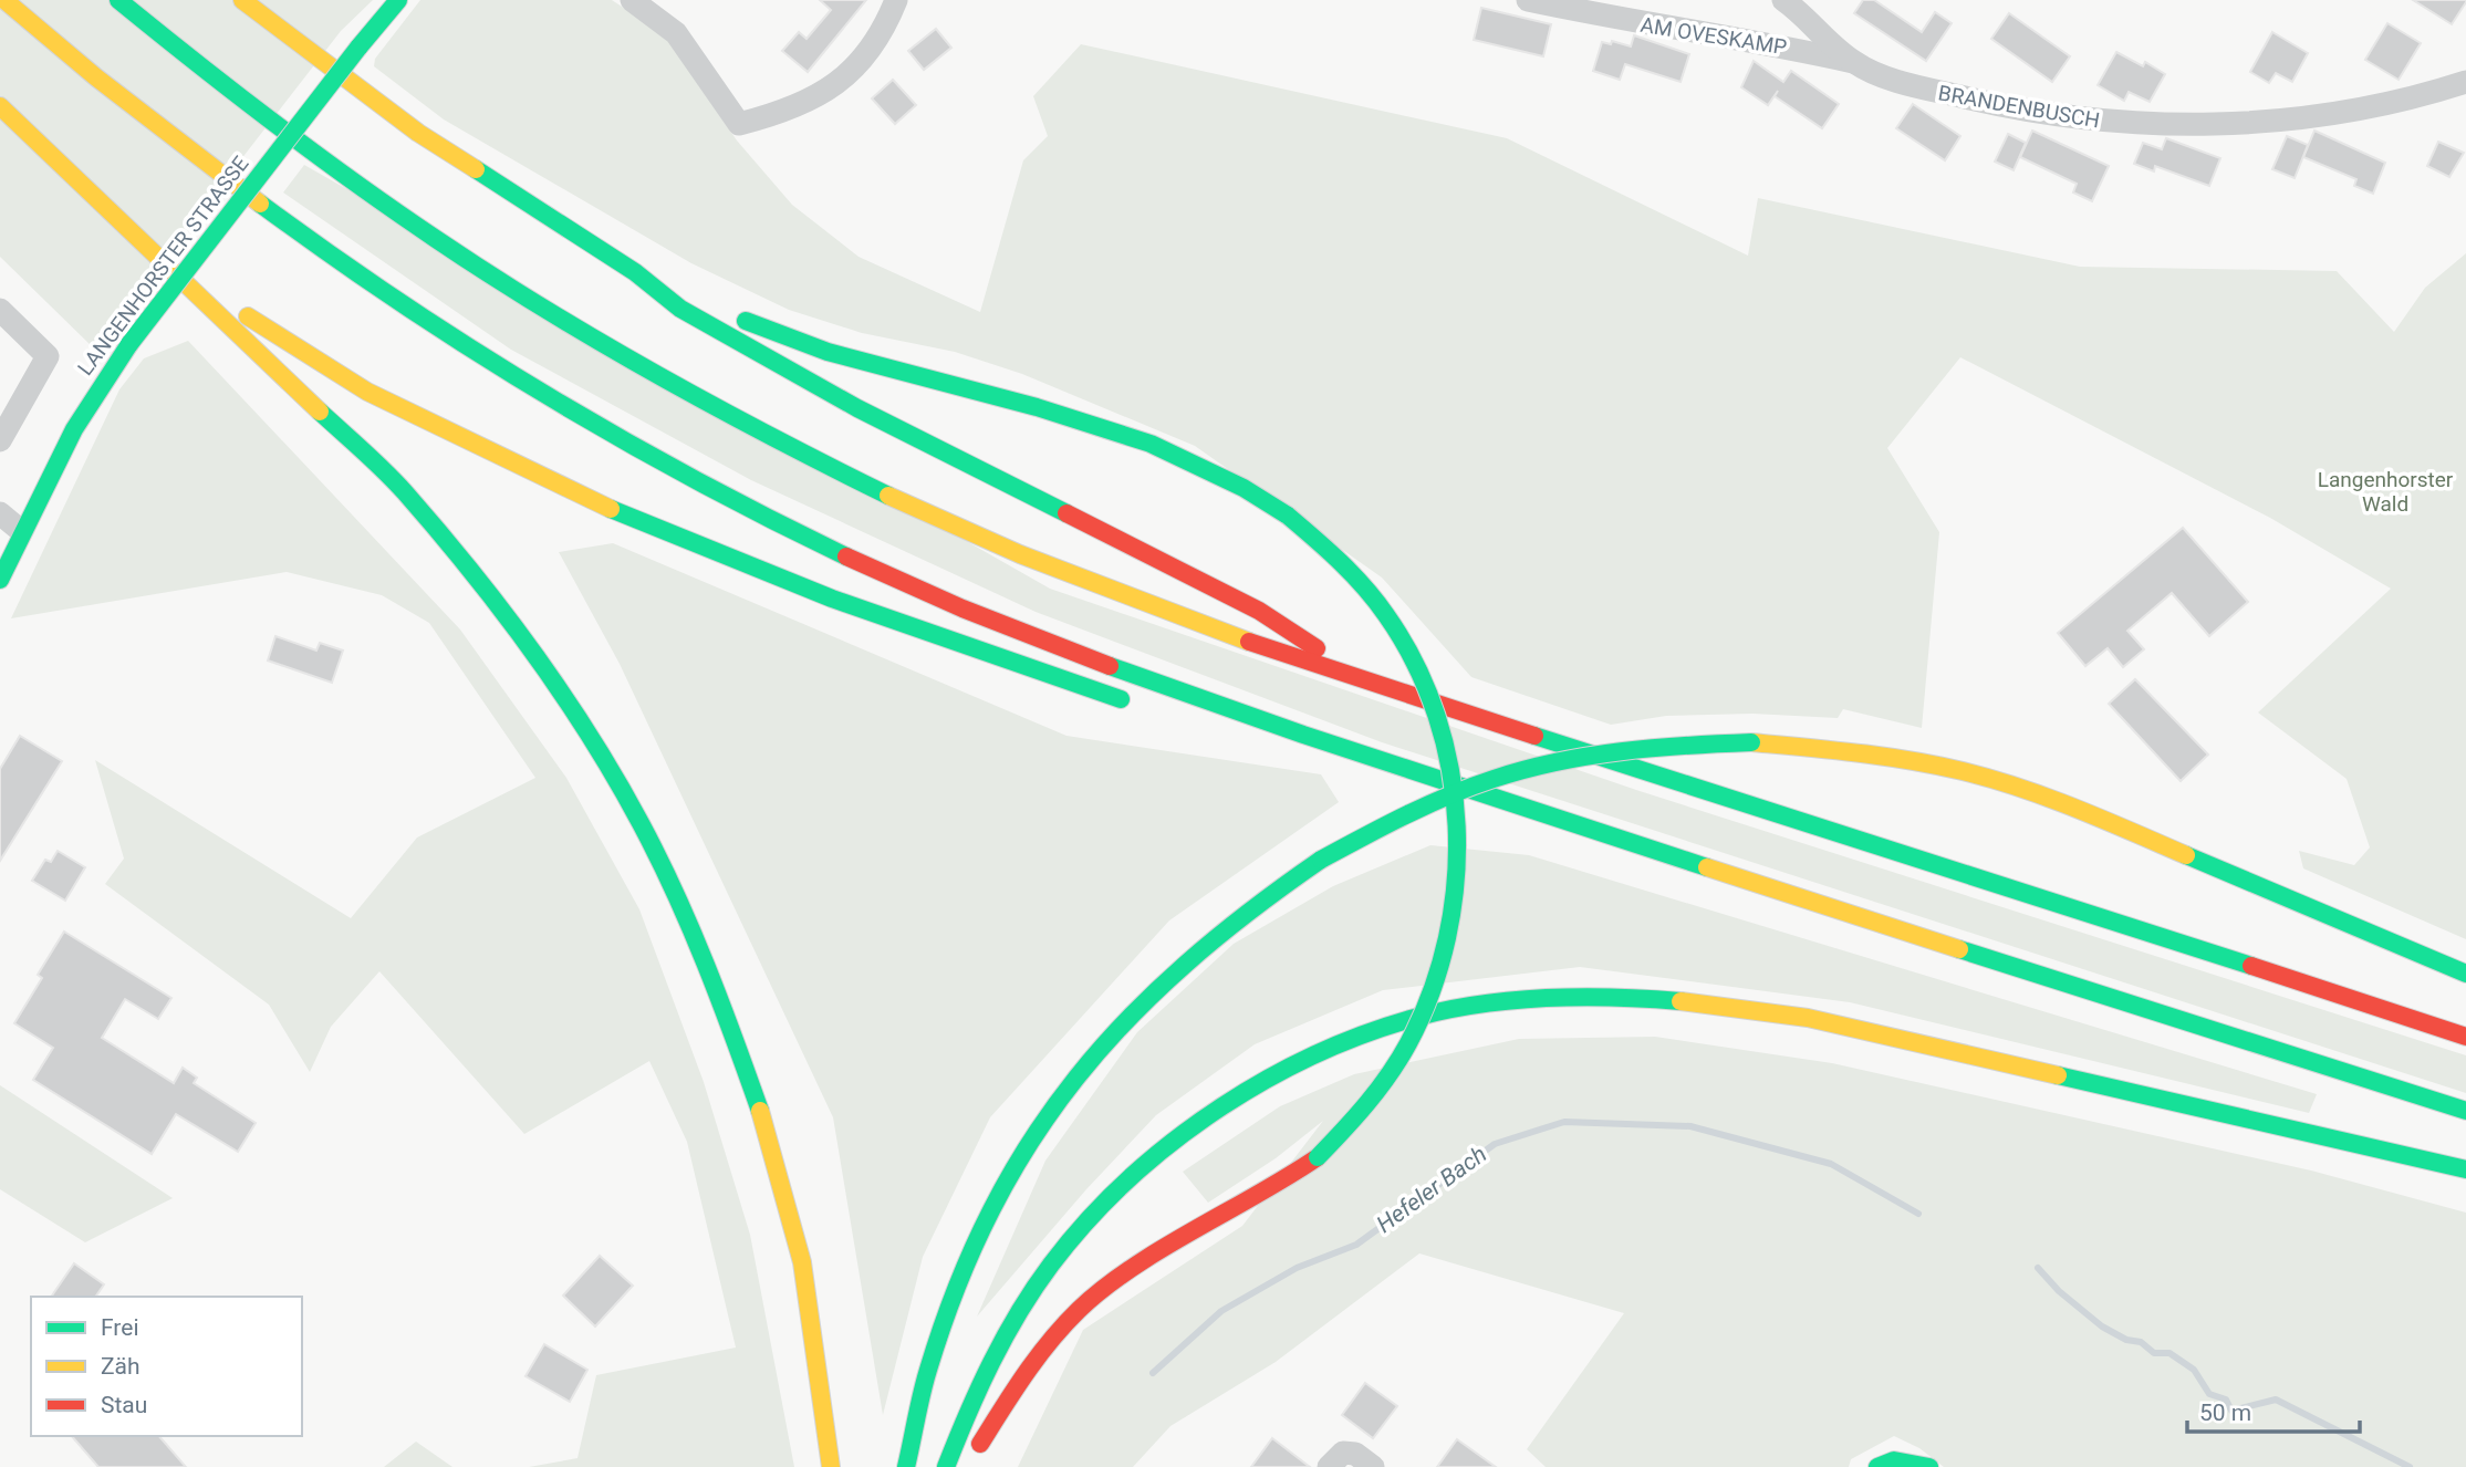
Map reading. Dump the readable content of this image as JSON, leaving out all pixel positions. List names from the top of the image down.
{
  "streets": {
    "main road": ["LANGENHORSTER STRASSE"],
    "street": ["AM OVESKAMP", "BRANDENBUSCH"]
  },
  "crossings": [
    ["AM OVESKAMP", "BRANDENBUSCH"]
  ],
  "water": ["Hefeler Bach"],
  "parks": ["Langenhorster Wald"],
  "legend": ["Frei", "Zäh", "Stau"],
  "scale_bar": "50 m"
}
